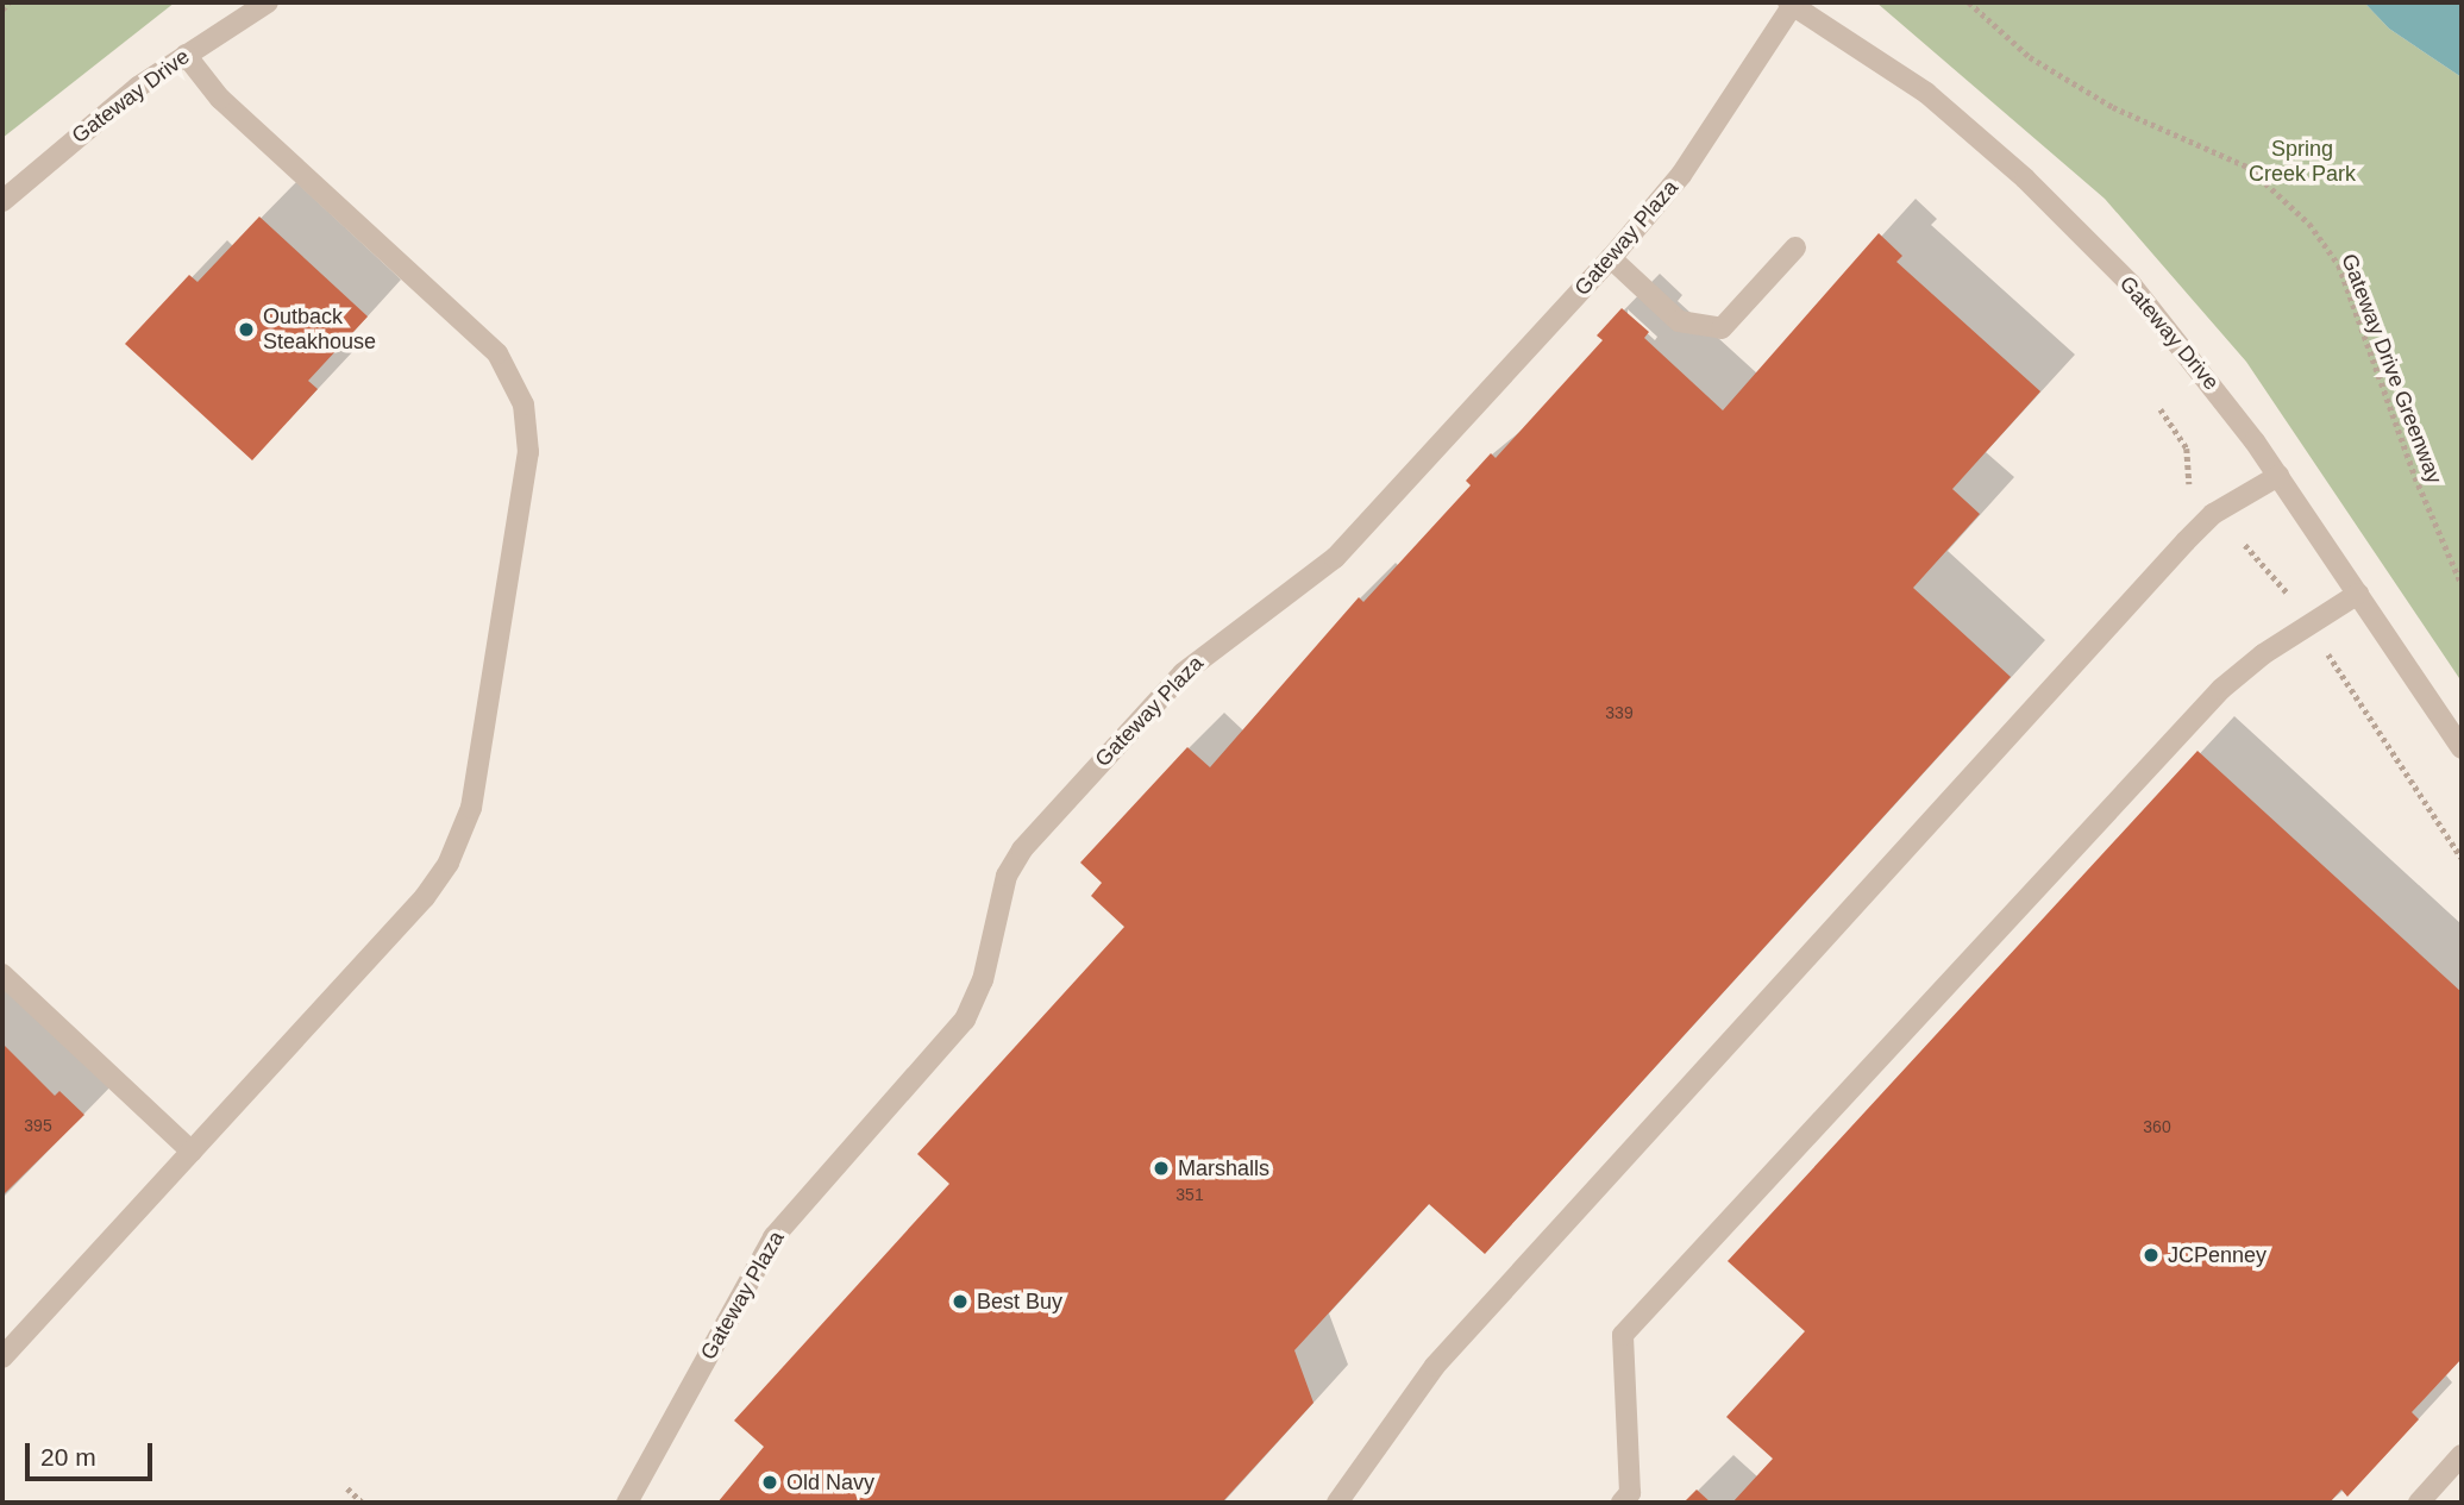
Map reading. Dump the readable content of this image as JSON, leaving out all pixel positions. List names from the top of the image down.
{
  "streets": {
    "street": ["Gateway Drive", "Gateway Plaza"],
    "path": ["Gateway Drive Greenway"]
  },
  "crossings": [
    ["Gateway Drive", "Gateway Plaza"]
  ],
  "parks": ["Spring Creek Park"],
  "places": [
    "Outback Steakhouse",
    "Marshalls",
    "JCPenney",
    "Best Buy",
    "Old Navy"
  ],
  "house_numbers": [
    "339",
    "395",
    "360",
    "351"
  ],
  "scale_bar": "20 m"
}
